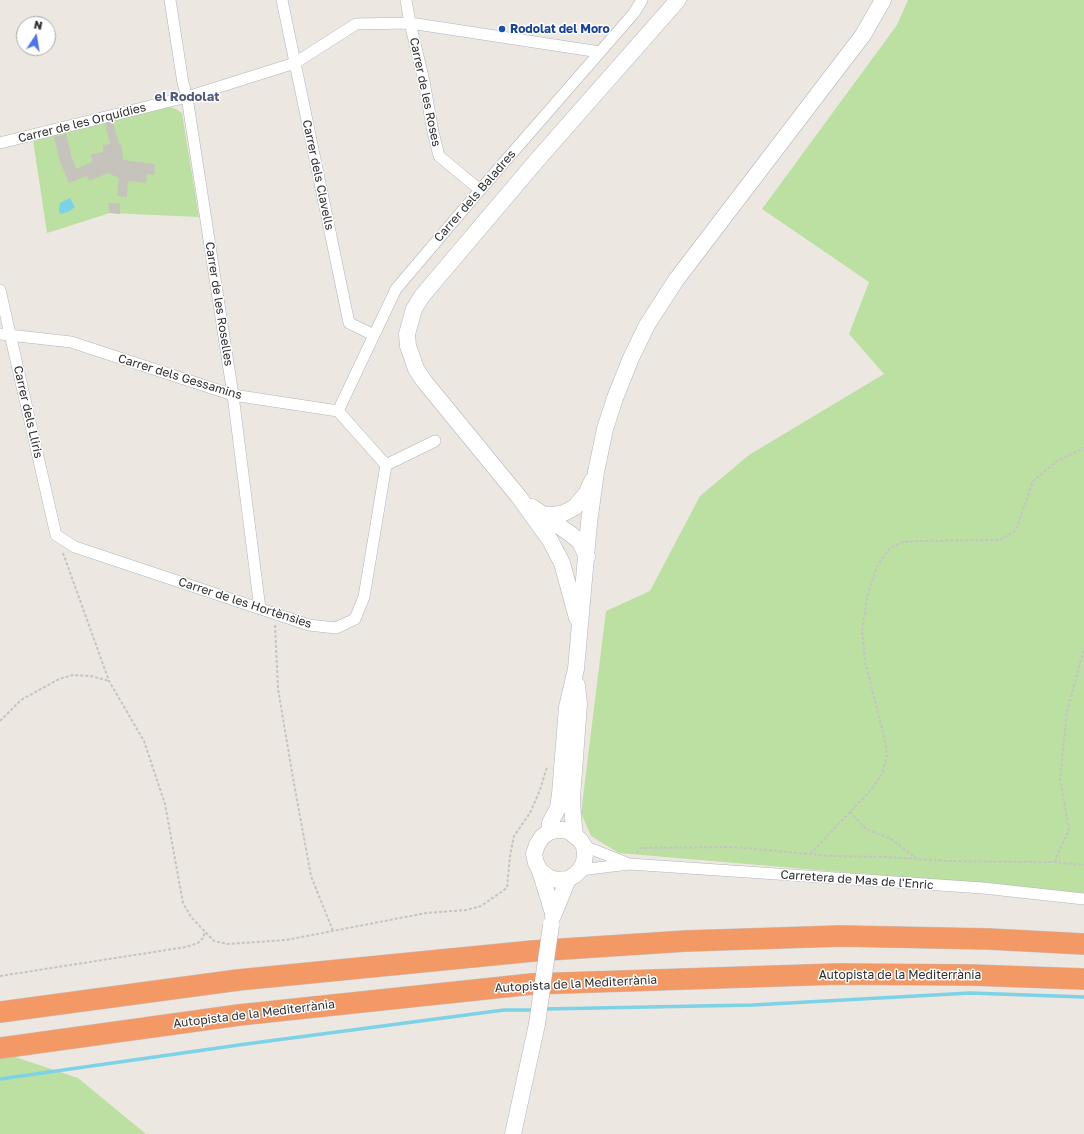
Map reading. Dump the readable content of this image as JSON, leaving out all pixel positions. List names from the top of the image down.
{
  "streets": {
    "highway": ["Autopista de la Mediterrània"],
    "street": [
      "Carrer de les Roses",
      "Carrer de les Orquídies",
      "Carrer dels Clavells",
      "Carrer dels Baladres",
      "Carrer de les Roselles",
      "Carrer dels Gessamins",
      "Carrer dels Lliris",
      "Carrer de les Hortènsies",
      "Carretera de Mas de l'Enric"
    ]
  },
  "crossings": [
    ["Carrer de les Roses", "Carrer de les Orquídies"],
    ["Carrer de les Roses", "Carrer dels Baladres"],
    ["Carrer de les Orquídies", "Carrer dels Clavells"],
    ["Carrer de les Orquídies", "Carrer dels Baladres"],
    ["Carrer de les Orquídies", "Carrer de les Roselles"],
    ["Carrer dels Clavells", "Carrer dels Baladres"],
    ["Carrer dels Baladres", "Carrer dels Gessamins"],
    ["Carrer de les Roselles", "Carrer dels Gessamins"],
    ["Carrer de les Roselles", "Carrer de les Hortènsies"],
    ["Carrer dels Gessamins", "Carrer dels Lliris"],
    ["Carrer dels Lliris", "Carrer de les Hortènsies"]
  ],
  "districts": ["el Rodolat"],
  "places": ["Rodolat del Moro"],
  "north": "top"
}
